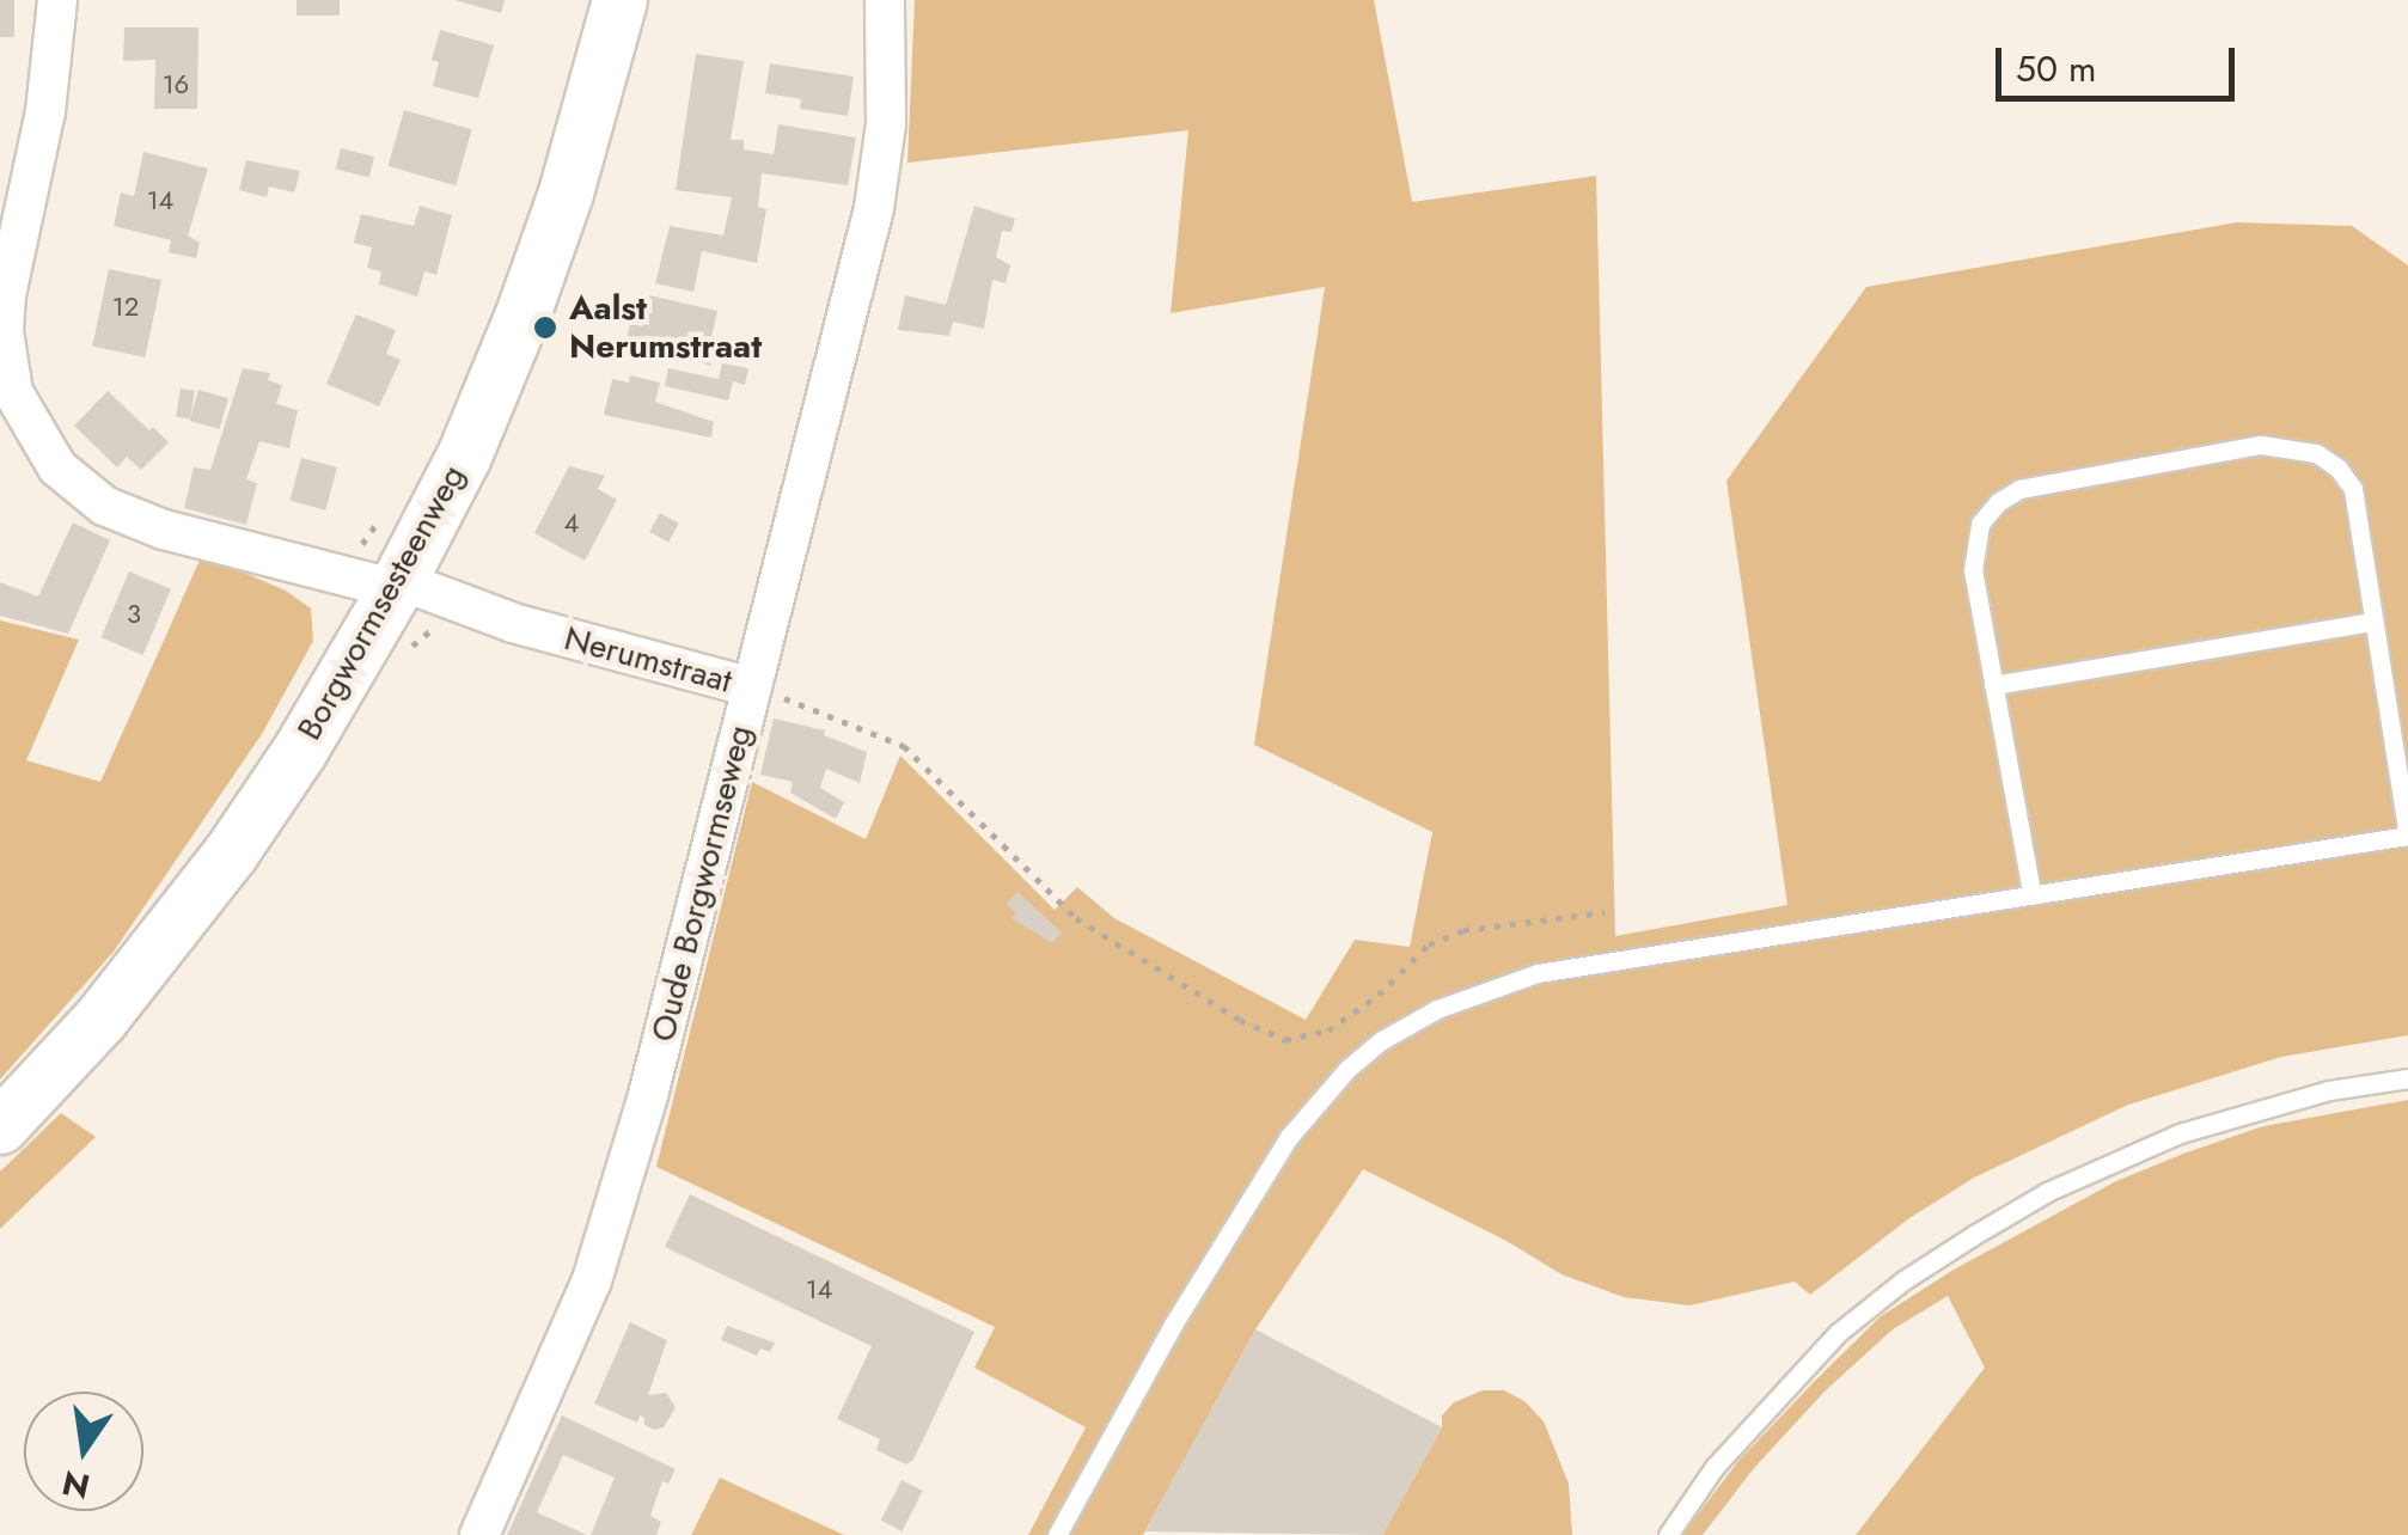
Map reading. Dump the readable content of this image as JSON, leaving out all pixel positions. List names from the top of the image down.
{
  "streets": {
    "main road": ["Borgwormsesteenweg"],
    "street": ["Nerumstraat", "Oude Borgwormseweg"]
  },
  "crossings": [
    ["Borgwormsesteenweg", "Nerumstraat"],
    ["Nerumstraat", "Oude Borgwormseweg"]
  ],
  "places": ["Aalst Nerumstraat"],
  "house_numbers": [
    "16",
    "14",
    "12",
    "4",
    "3",
    "14"
  ],
  "scale_bar": "50 m",
  "north": "bottom"
}
